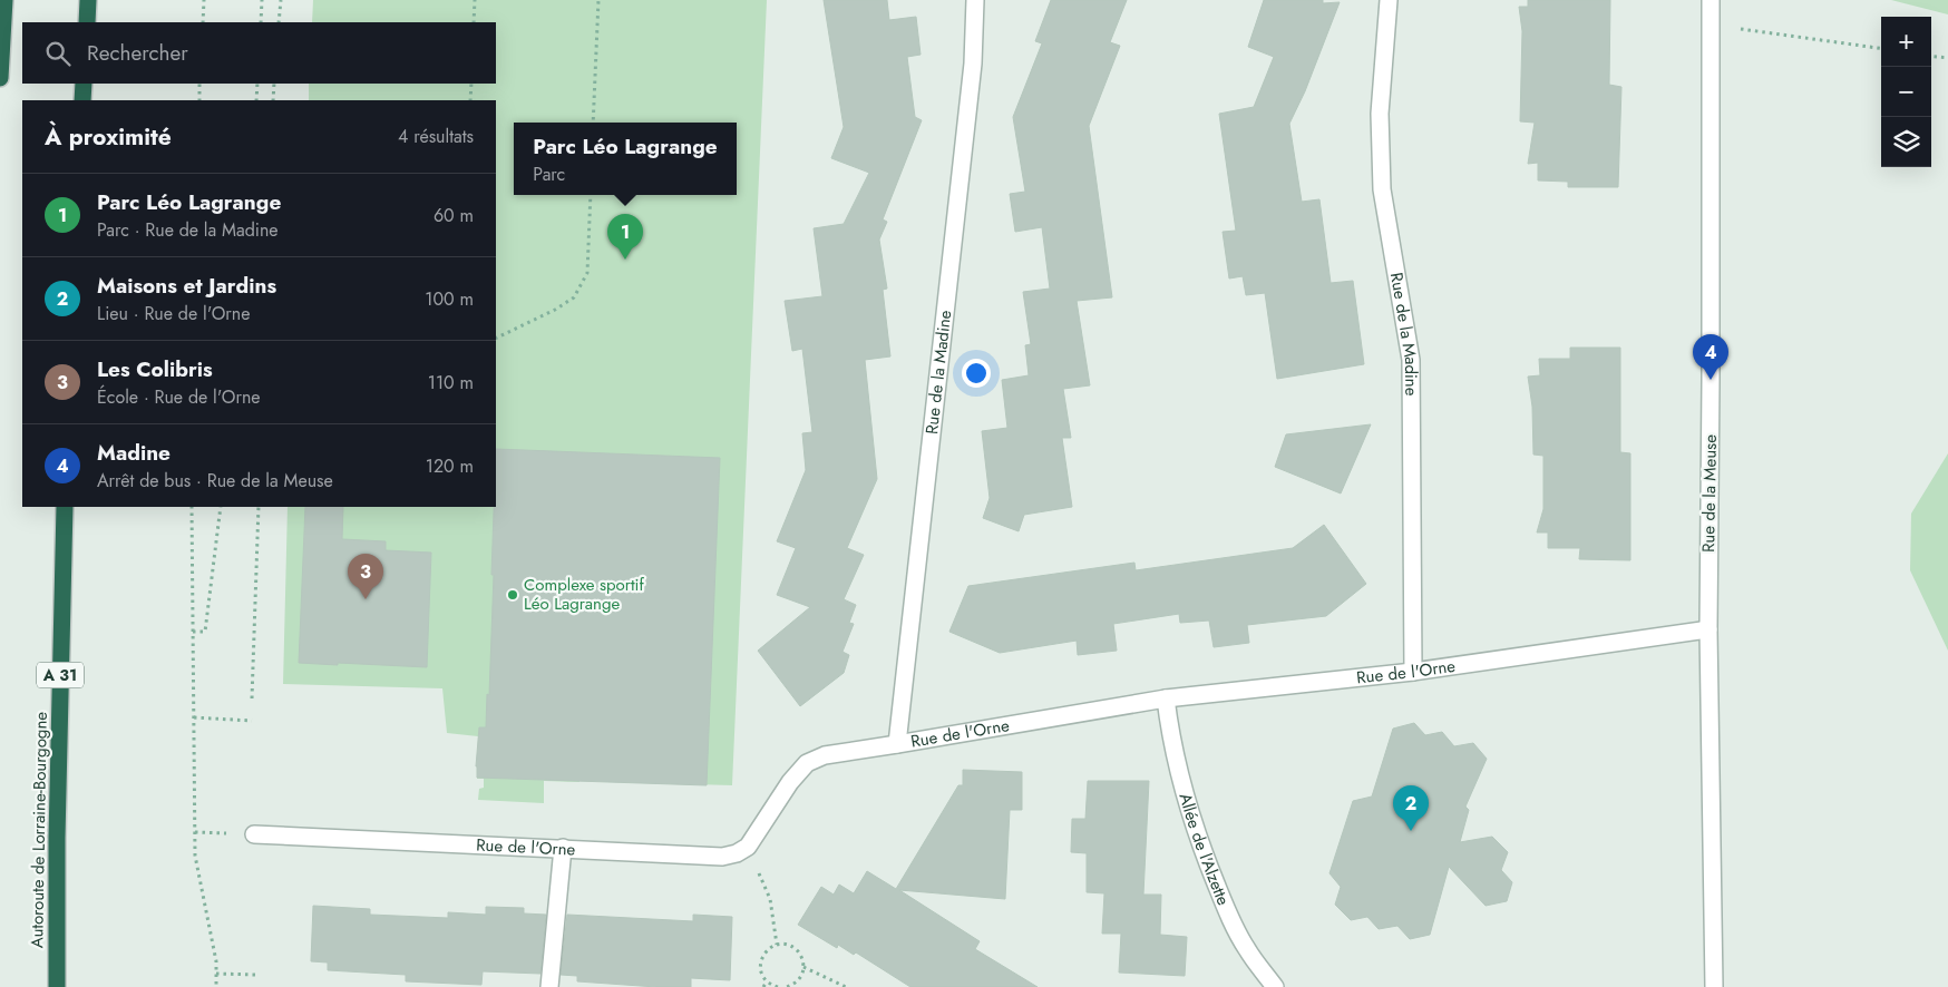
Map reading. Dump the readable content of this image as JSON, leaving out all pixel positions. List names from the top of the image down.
{
  "streets": {
    "highway": ["A 31", "Autoroute de Lorraine-Bourgogne"],
    "street": [
      "Rue de la Madine",
      "Rue de la Meuse",
      "Rue de l'Orne",
      "Allée de l'Alzette"
    ]
  },
  "crossings": [
    ["Rue de la Madine", "Rue de l'Orne"],
    ["Rue de la Meuse", "Rue de l'Orne"],
    ["Rue de l'Orne", "Allée de l'Alzette"]
  ],
  "places": ["Complexe sportif Léo Lagrange"],
  "page": {
    "map_buttons": ["+", "−"],
    "search": "Rechercher",
    "heading": ["À proximité", "4 résultats"],
    "popup": ["Parc Léo Lagrange", "Parc"],
    "list": [
      {
        "mark": "1",
        "name": "Parc Léo Lagrange",
        "note": "Parc · Rue de la Madine",
        "value": "60 m"
      },
      {
        "mark": "2",
        "name": "Maisons et Jardins",
        "note": "Lieu · Rue de l'Orne",
        "value": "100 m"
      },
      {
        "mark": "3",
        "name": "Les Colibris",
        "note": "École · Rue de l'Orne",
        "value": "110 m"
      },
      {
        "mark": "4",
        "name": "Madine",
        "note": "Arrêt de bus · Rue de la Meuse",
        "value": "120 m"
      }
    ],
    "pins": [
      "1",
      "4",
      "3",
      "2"
    ]
  }
}
